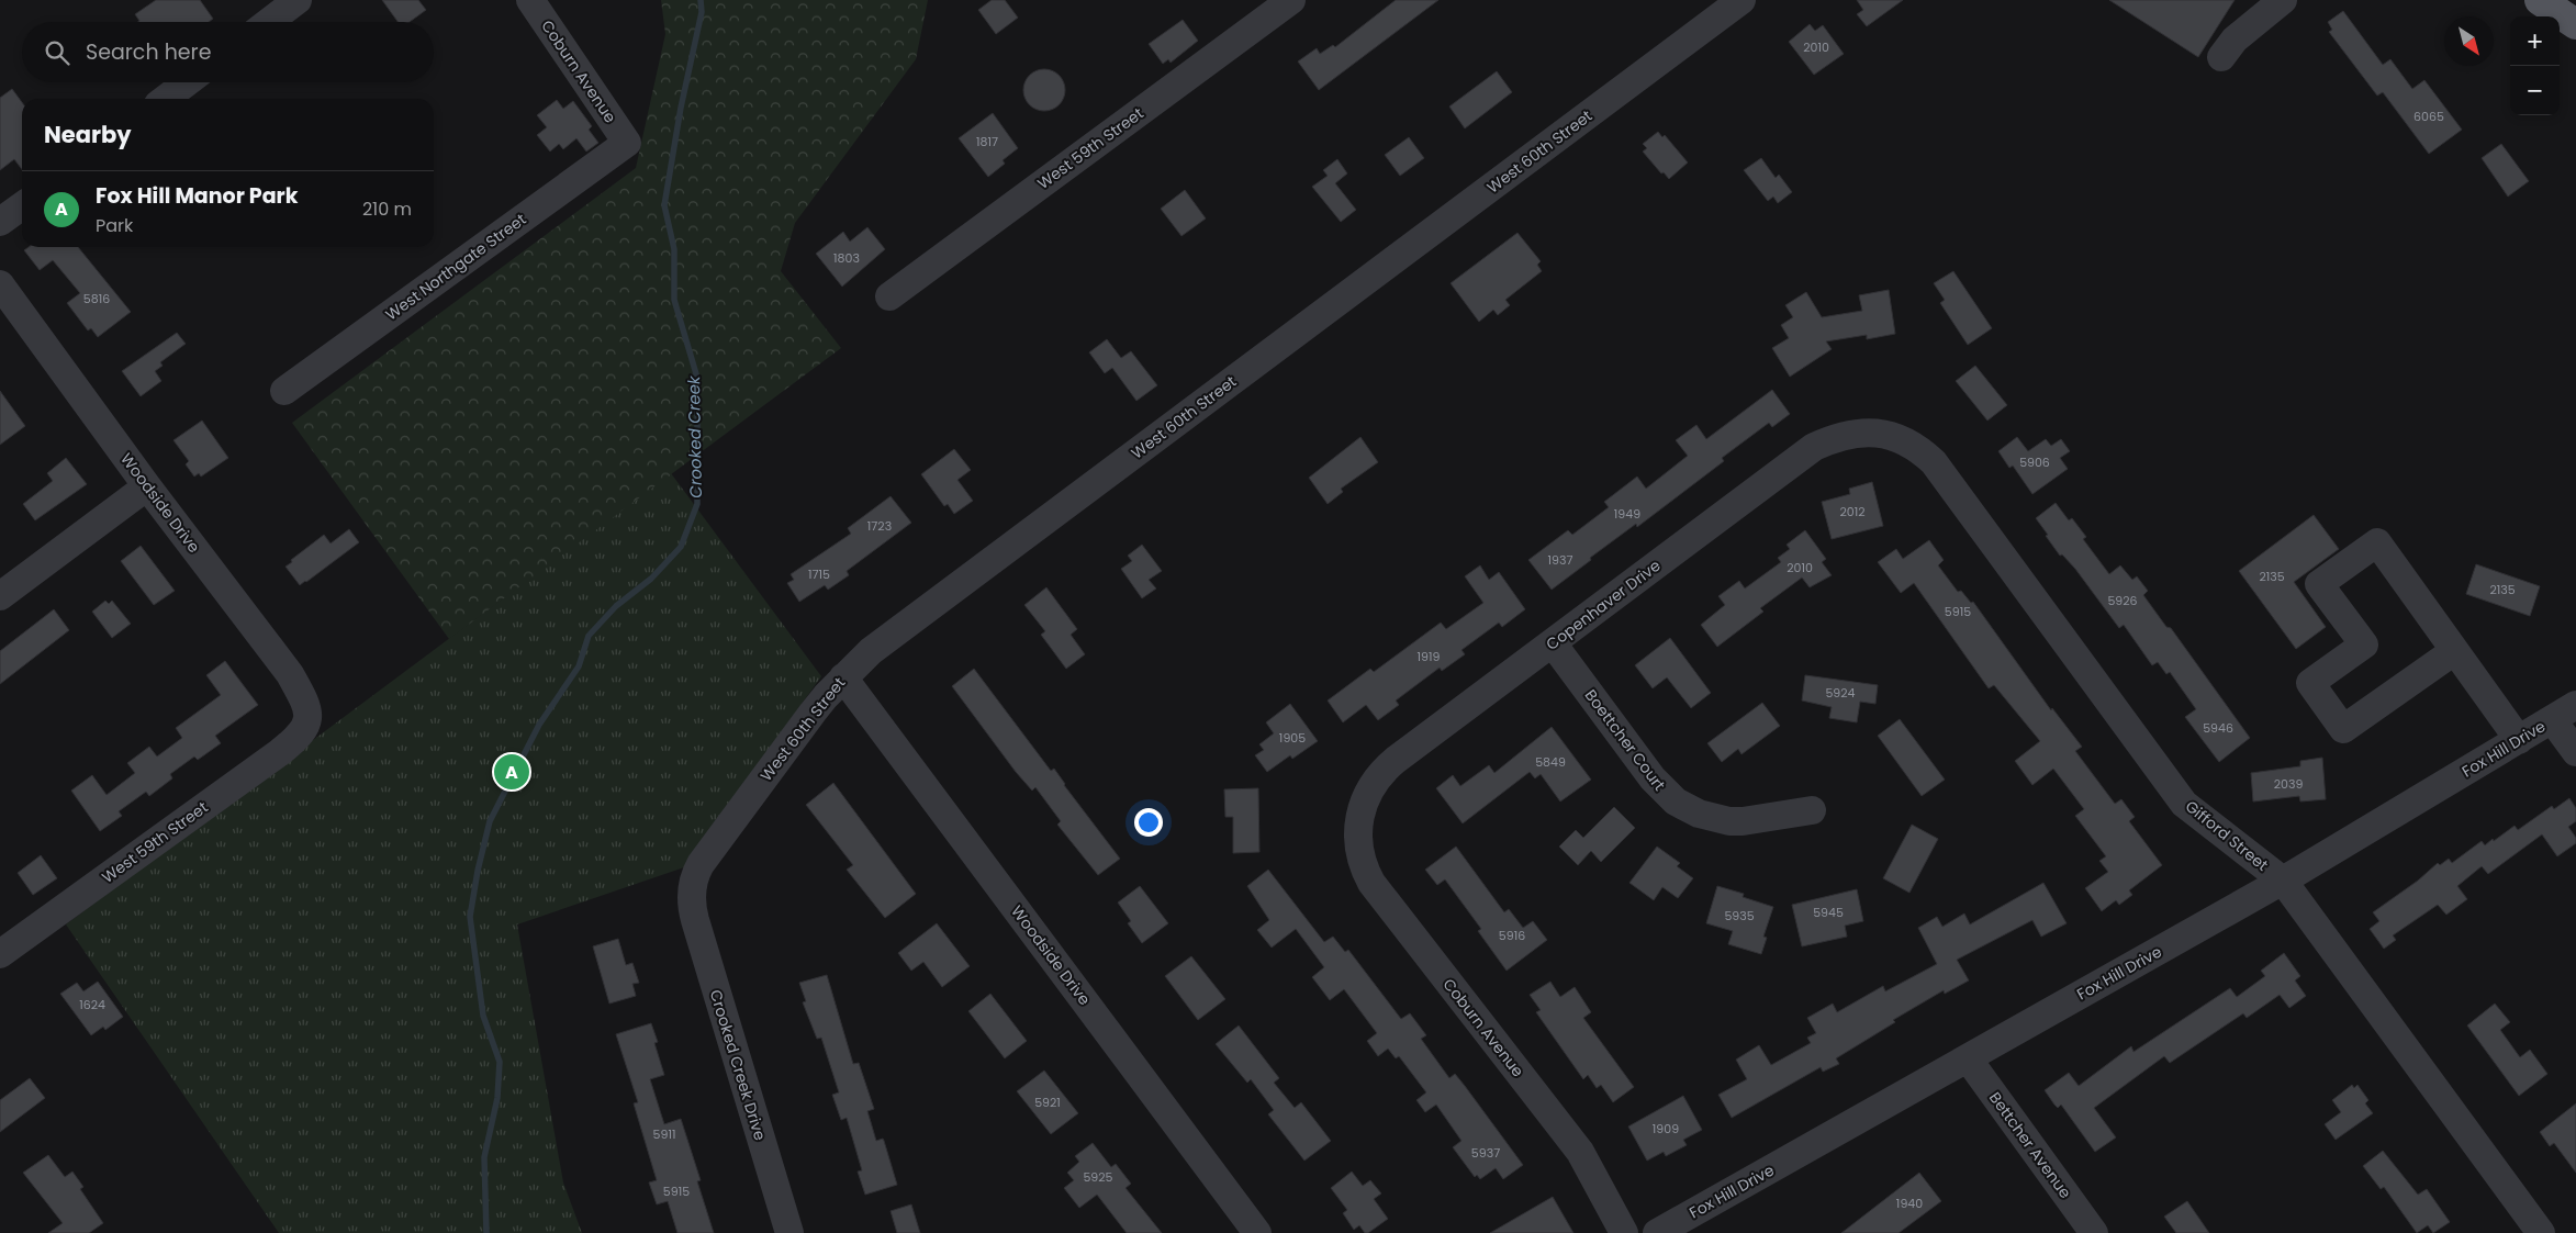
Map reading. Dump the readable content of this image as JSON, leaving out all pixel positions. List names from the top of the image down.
{
  "streets": {
    "street": [
      "Coburn Avenue",
      "West 59th Street",
      "West 60th Street",
      "West Northgate Street",
      "Woodside Drive",
      "Copenhaver Drive",
      "Boettcher Court",
      "Fox Hill Drive",
      "Gifford Street",
      "Crooked Creek Drive",
      "Bettcher Avenue"
    ]
  },
  "crossings": [
    ["Coburn Avenue", "West Northgate Street"],
    ["Coburn Avenue", "Copenhaver Drive"],
    ["West 59th Street", "Woodside Drive"],
    ["West 60th Street", "Woodside Drive"],
    ["West 60th Street", "Crooked Creek Drive"],
    ["Copenhaver Drive", "Boettcher Court"],
    ["Copenhaver Drive", "Gifford Street"],
    ["Fox Hill Drive", "Gifford Street"],
    ["Fox Hill Drive", "Bettcher Avenue"]
  ],
  "water": ["Crooked Creek"],
  "house_numbers": [
    "2010",
    "6065",
    "1817",
    "1803",
    "5816",
    "5906",
    "2012",
    "1949",
    "1723",
    "1937",
    "2010",
    "1715",
    "2135",
    "2135",
    "5926",
    "5915",
    "1919",
    "5924",
    "5946",
    "1905",
    "5849",
    "2039",
    "5945",
    "5935",
    "5916",
    "1624",
    "5921",
    "1909",
    "5911",
    "5937",
    "5925",
    "5915",
    "1940"
  ],
  "north": "bottom right",
  "page": {
    "map_buttons": ["+", "−"],
    "search": "Search here",
    "heading": "Nearby",
    "list": [
      {
        "mark": "A",
        "name": "Fox Hill Manor Park",
        "note": "Park",
        "value": "210 m"
      }
    ],
    "pins": "A"
  }
}
